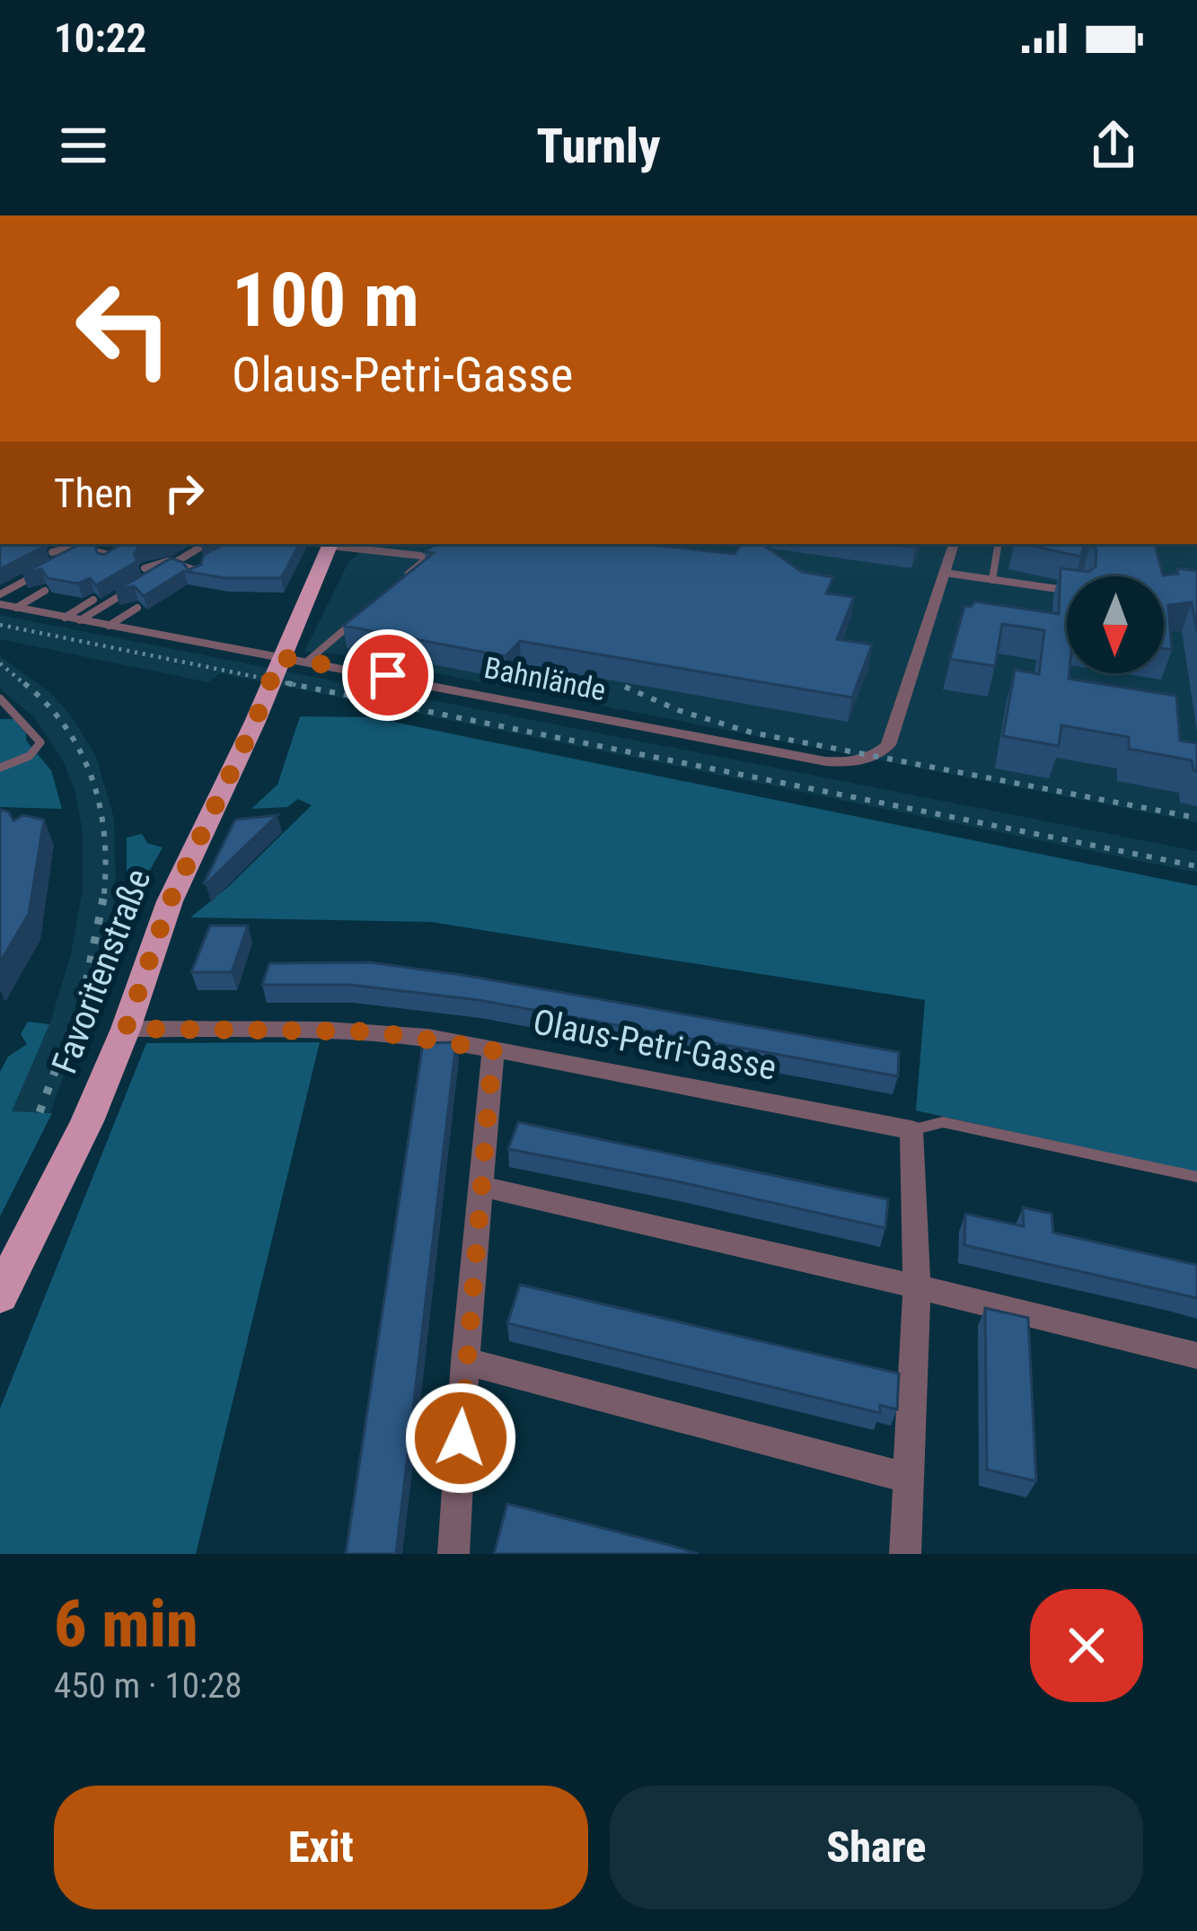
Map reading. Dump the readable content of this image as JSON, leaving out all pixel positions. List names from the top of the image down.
{
  "streets": {
    "main road": ["Favoritenstraße"],
    "street": ["Bahnlände", "Olaus-Petri-Gasse"]
  },
  "crossings": [
    ["Bahnlände", "Favoritenstraße"],
    ["Favoritenstraße", "Olaus-Petri-Gasse"]
  ],
  "north": "bottom",
  "page": {
    "status": "10:22",
    "header": "Turnly",
    "turn": ["100 m", "Olaus-Petri-Gasse"],
    "then": "Then",
    "heading": ["6 min", "450 m · 10:28"],
    "buttons": ["Exit", "Share"]
  }
}
